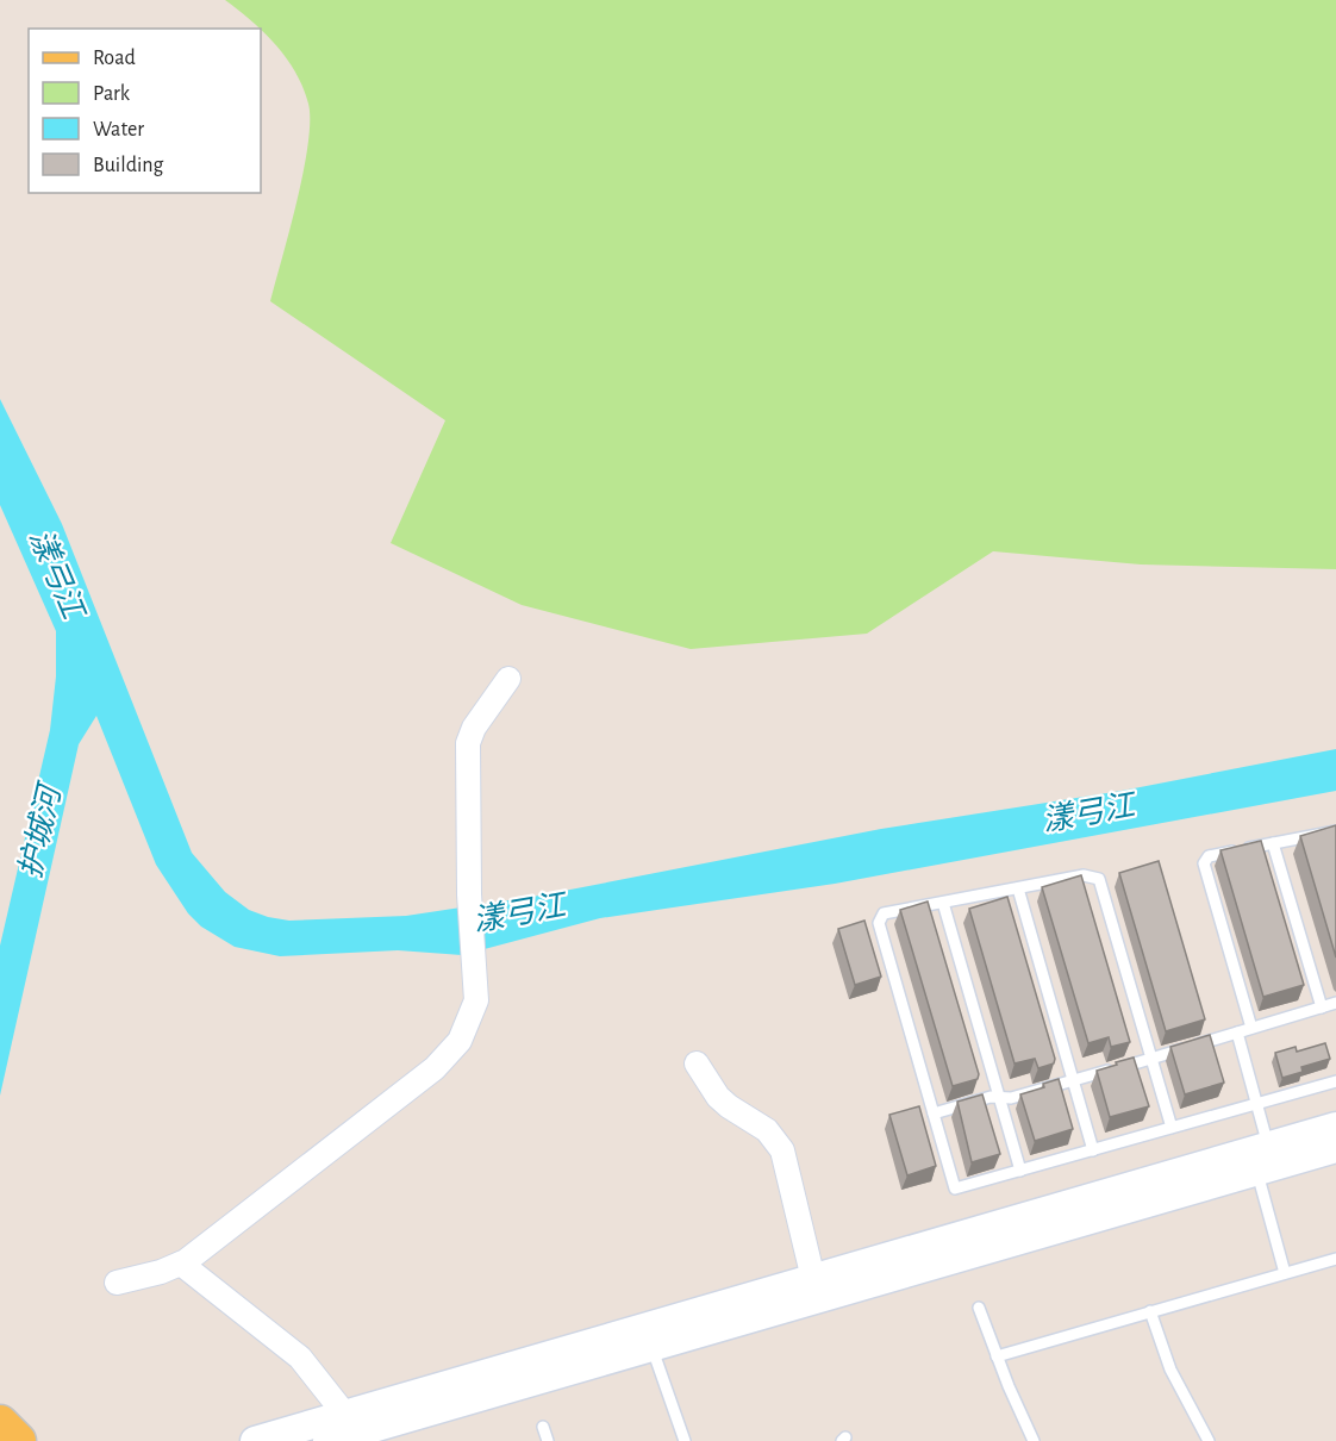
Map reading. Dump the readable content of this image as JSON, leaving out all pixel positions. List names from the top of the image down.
{
  "water": ["漾弓江", "护城河"],
  "legend": [
    "Road",
    "Park",
    "Water",
    "Building"
  ]
}
